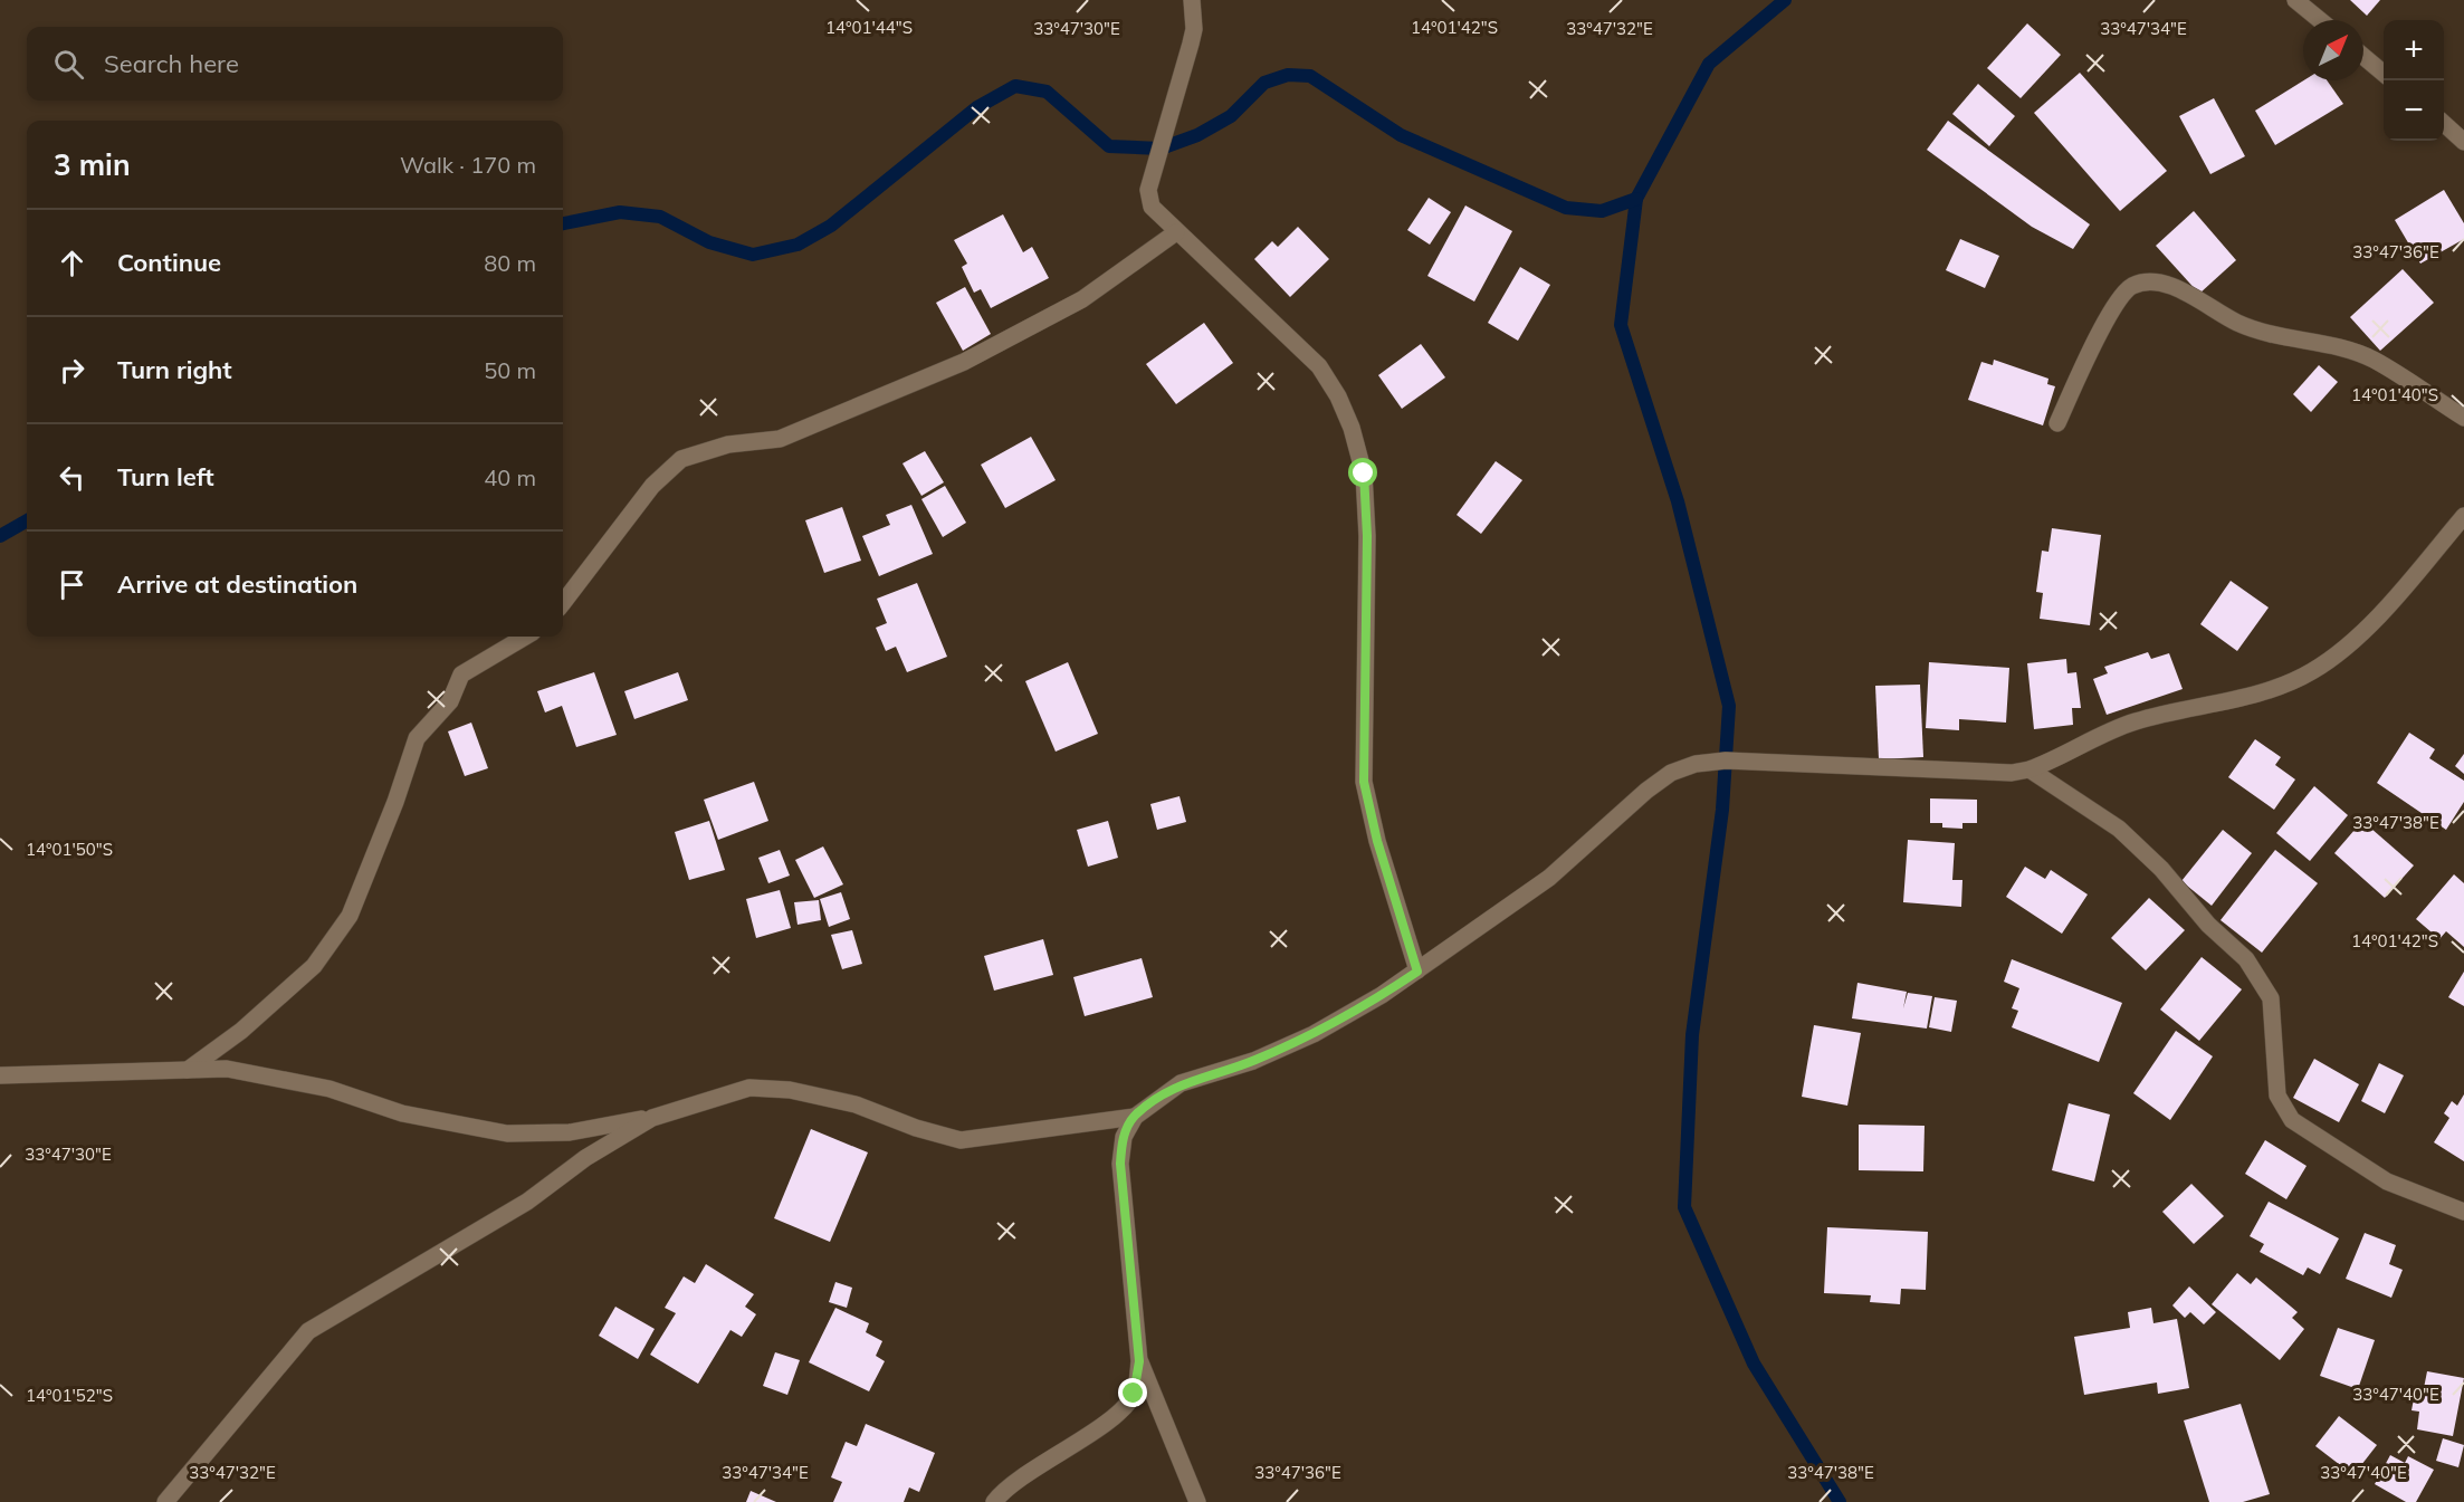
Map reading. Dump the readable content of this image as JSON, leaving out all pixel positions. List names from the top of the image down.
{
  "north": "top right",
  "page": {
    "map_buttons": ["+", "−"],
    "search": "Search here",
    "heading": ["3 min", "Walk · 170 m"],
    "list": [
      ["Continue", "80 m"],
      ["Turn right", "50 m"],
      ["Turn left", "40 m"],
      "Arrive at destination"
    ]
  },
  "coordinates": [
    "14°01'44\"S",
    "14°01'42\"S",
    "33°47'32\"E",
    "33°47'34\"E",
    "33°47'30\"E",
    "33°47'36\"E",
    "14°01'40\"S",
    "33°47'38\"E",
    "14°01'50\"S",
    "33°47'40\"E",
    "14°01'52\"S"
  ]
}
